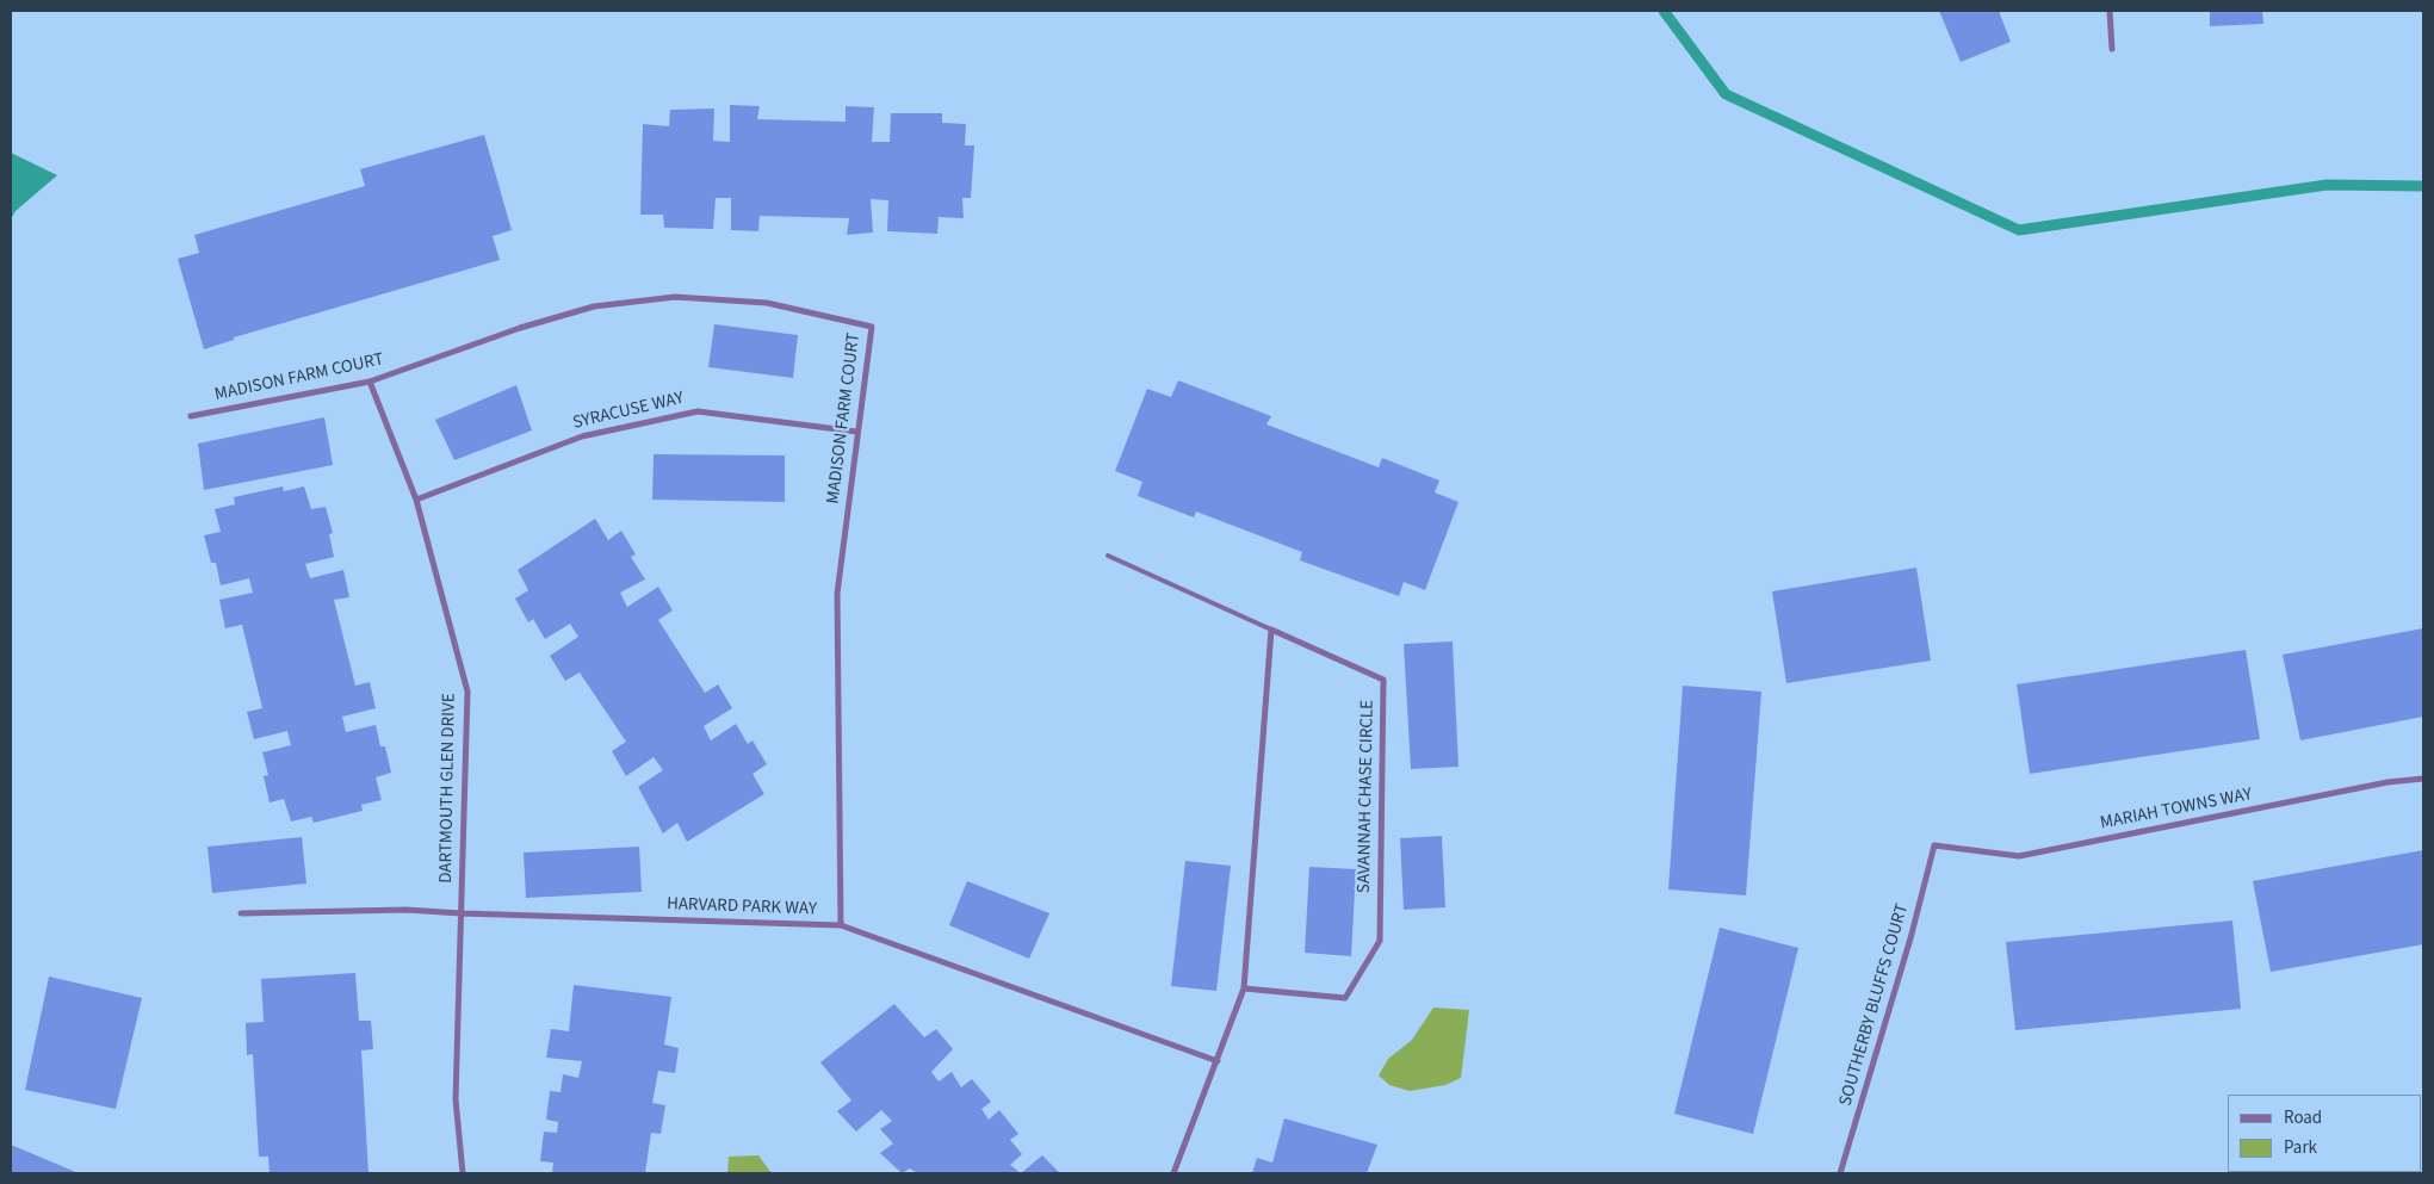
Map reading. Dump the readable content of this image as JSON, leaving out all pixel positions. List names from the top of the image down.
{
  "streets": {
    "street": [
      "MADISON FARM COURT",
      "SYRACUSE WAY",
      "DARTMOUTH GLEN DRIVE",
      "SAVANNAH CHASE CIRCLE",
      "MARIAH TOWNS WAY",
      "HARVARD PARK WAY",
      "SOUTHERBY BLUFFS COURT"
    ]
  },
  "crossings": [
    ["MADISON FARM COURT", "SYRACUSE WAY"],
    ["MADISON FARM COURT", "DARTMOUTH GLEN DRIVE"],
    ["MADISON FARM COURT", "HARVARD PARK WAY"],
    ["SYRACUSE WAY", "DARTMOUTH GLEN DRIVE"],
    ["DARTMOUTH GLEN DRIVE", "HARVARD PARK WAY"],
    ["MARIAH TOWNS WAY", "SOUTHERBY BLUFFS COURT"]
  ],
  "legend": ["Road", "Park"]
}
